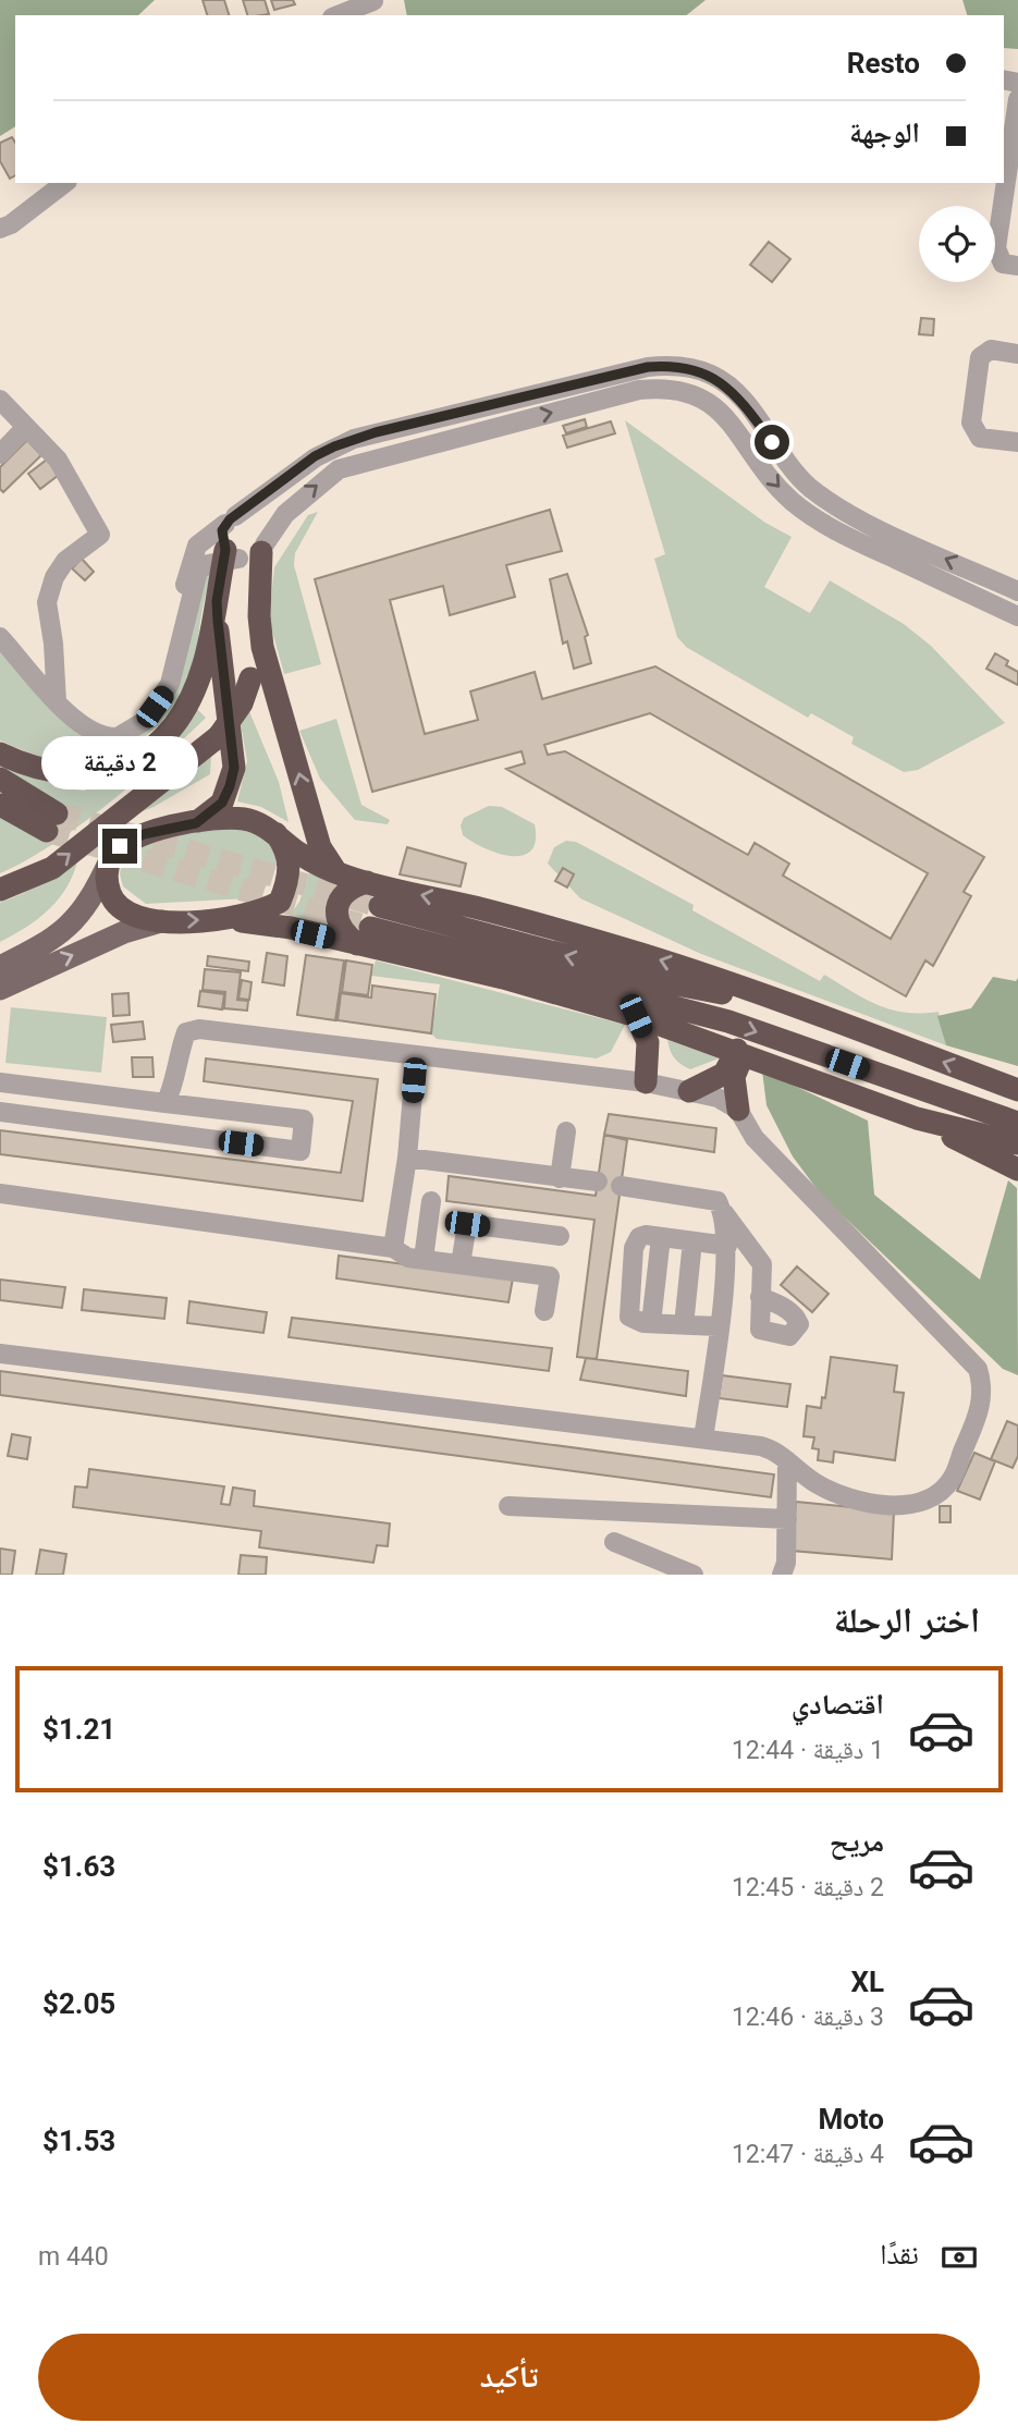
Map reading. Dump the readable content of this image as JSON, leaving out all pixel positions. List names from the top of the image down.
{
  "page": {
    "banner": ["Resto", "الوجهة"],
    "bubble": "2 دقيقة",
    "heading": "اختر الرحلة",
    "list": [
      {
        "name": "اقتصادي",
        "note": "1 دقيقة · 12:44",
        "value": "$1.21"
      },
      {
        "name": "مريح",
        "note": "2 دقيقة · 12:45",
        "value": "$1.63"
      },
      {
        "name": "XL",
        "note": "3 دقيقة · 12:46",
        "value": "$2.05"
      },
      {
        "name": "Moto",
        "note": "4 دقيقة · 12:47",
        "value": "$1.53"
      }
    ],
    "pay": ["نقدًا", "440 m"],
    "buttons": "تأكيد"
  }
}
